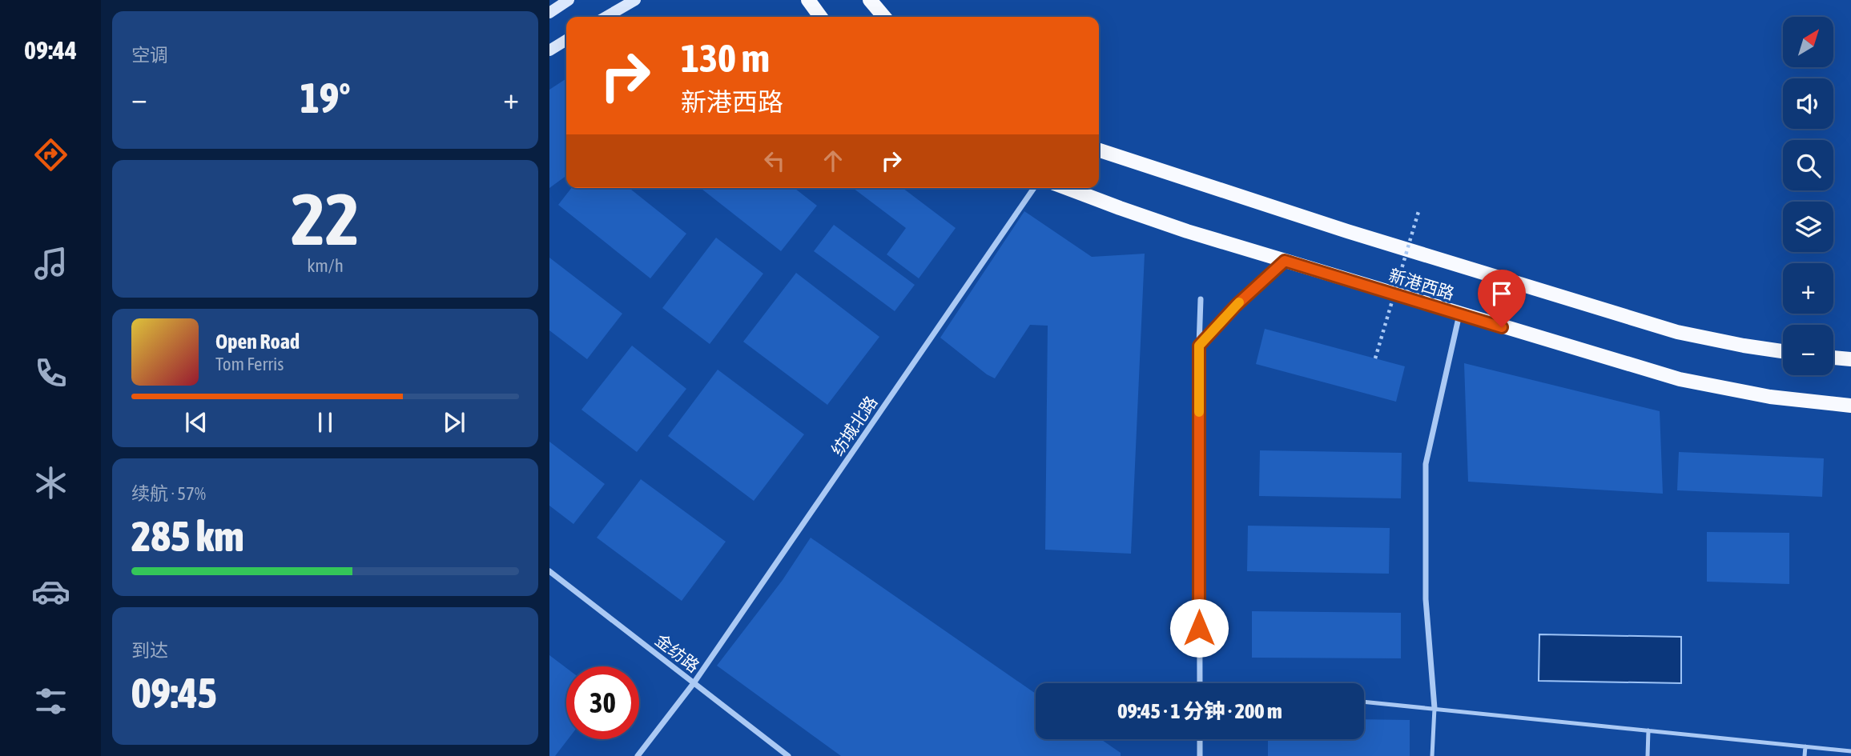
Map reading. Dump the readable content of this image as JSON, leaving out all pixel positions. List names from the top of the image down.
{
  "streets": {
    "main road": ["新港西路"],
    "street": ["纺城北路", "金纺路"]
  },
  "crossings": [
    ["纺城北路", "金纺路"]
  ],
  "north": "top right",
  "page": {
    "tabs": "09:44",
    "tile": [
      "空调",
      ["22", "km/h"],
      ["续航 · 57%", "285 km"],
      ["到达", "09:45"]
    ],
    "map_buttons": ["+", "−"],
    "turn": ["130 m", "新港西路"],
    "heat": ["−", "19°", "+"],
    "song": ["Open Road", "Tom Ferris"],
    "limit": "30",
    "trip": "09:45 · 1 分钟 · 200 m"
  }
}
